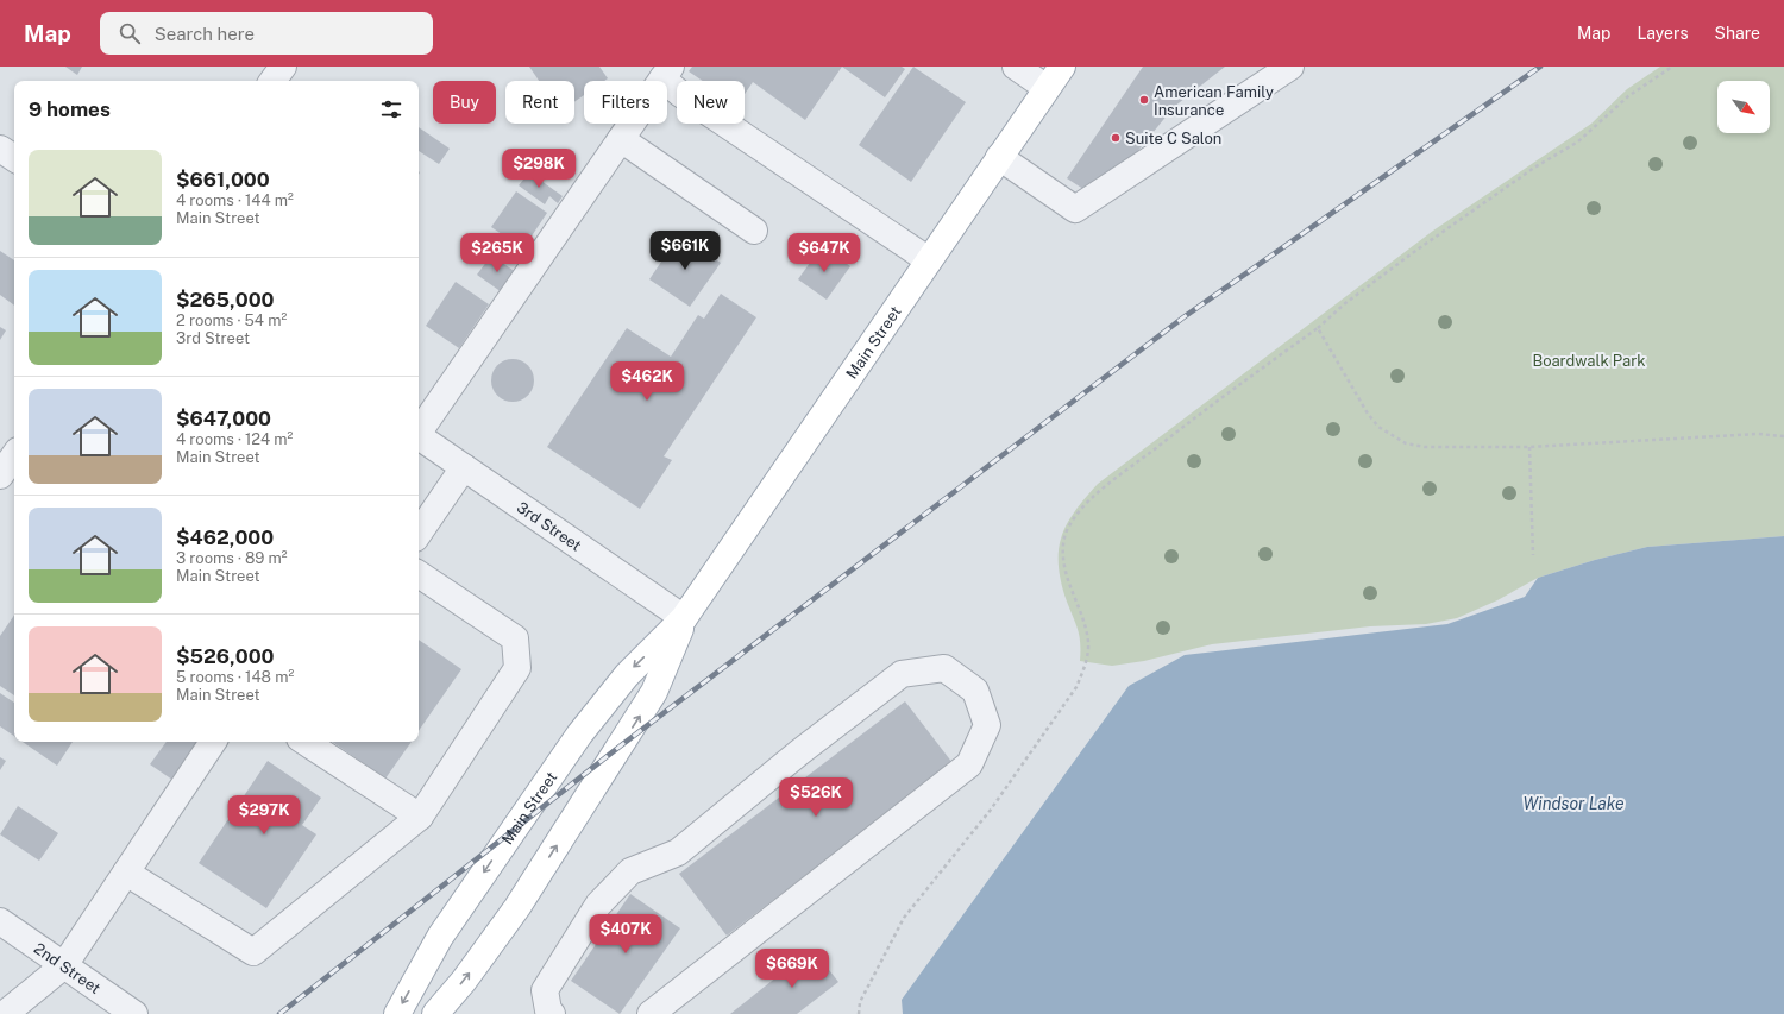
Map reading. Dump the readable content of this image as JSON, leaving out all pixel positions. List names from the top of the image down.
{
  "streets": {
    "main road": ["Main Street"],
    "street": ["3rd Street", "2nd Street"]
  },
  "crossings": [
    ["Main Street", "3rd Street"]
  ],
  "water": ["Windsor Lake"],
  "parks": ["Boardwalk Park"],
  "places": ["American Family Insurance", "Suite C Salon"],
  "north": "bottom right",
  "page": {
    "header": "Map",
    "search": "Search here",
    "nav": ["Map", "Layers", "Share"],
    "chip": [
      "Buy",
      "Rent",
      "Filters",
      "New"
    ],
    "heading": "9 homes",
    "list": [
      {
        "name": "$661,000",
        "note": "4 rooms · 144 m² · Main Street"
      },
      {
        "name": "$265,000",
        "note": "2 rooms · 54 m² · 3rd Street"
      },
      {
        "name": "$647,000",
        "note": "4 rooms · 124 m² · Main Street"
      },
      {
        "name": "$462,000",
        "note": "3 rooms · 89 m² · Main Street"
      },
      {
        "name": "$526,000",
        "note": "5 rooms · 148 m² · Main Street"
      }
    ],
    "price": [
      "$298K",
      "$661K",
      "$265K",
      "$647K",
      "$462K",
      "$526K",
      "$297K",
      "$407K",
      "$669K"
    ]
  }
}
